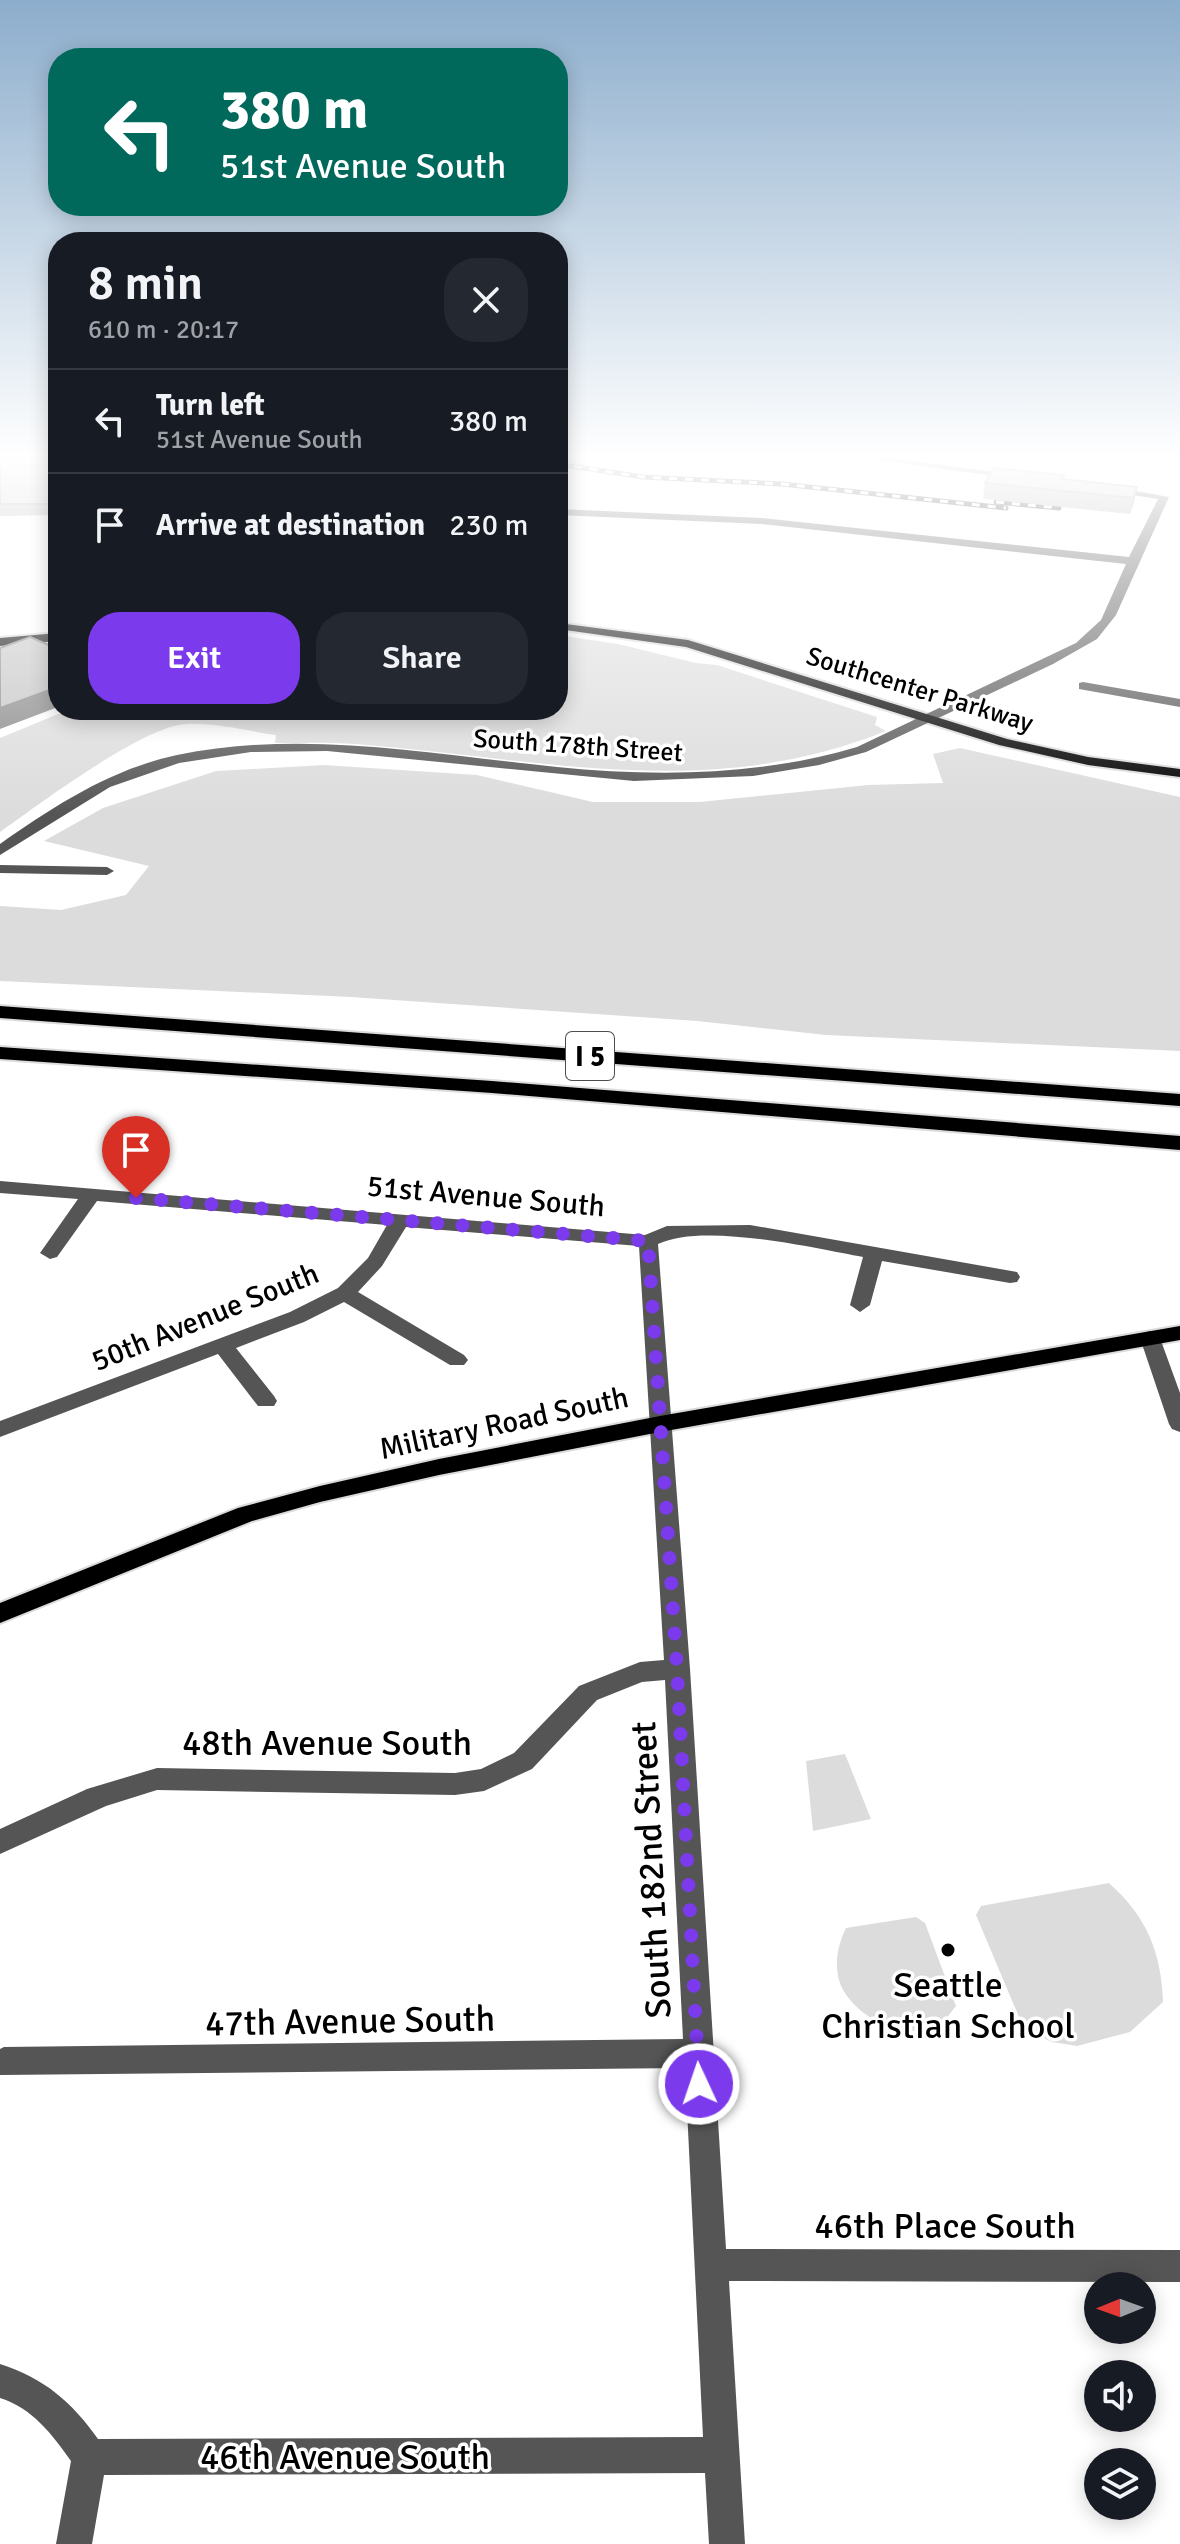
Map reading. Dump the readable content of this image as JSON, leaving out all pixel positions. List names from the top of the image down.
{
  "streets": {
    "highway": ["I 5"],
    "main road": ["Southcenter Parkway", "Military Road South"],
    "street": [
      "South 178th Street",
      "51st Avenue South",
      "50th Avenue South",
      "48th Avenue South",
      "South 182nd Street",
      "47th Avenue South",
      "46th Place South",
      "46th Avenue South"
    ]
  },
  "crossings": [
    ["Southcenter Parkway", "South 178th Street"],
    ["51st Avenue South", "50th Avenue South"],
    ["51st Avenue South", "South 182nd Street"],
    ["Military Road South", "South 182nd Street"],
    ["48th Avenue South", "South 182nd Street"],
    ["South 182nd Street", "47th Avenue South"],
    ["South 182nd Street", "46th Place South"],
    ["South 182nd Street", "46th Avenue South"]
  ],
  "places": ["Seattle Christian School"],
  "north": "left",
  "page": {
    "turn": ["380 m", "51st Avenue South"],
    "heading": ["8 min", "610 m · 20:17"],
    "list": [
      {
        "name": "Turn left",
        "note": "51st Avenue South",
        "value": "380 m"
      },
      {
        "name": "Arrive at destination",
        "value": "230 m"
      }
    ],
    "buttons": ["Exit", "Share"]
  }
}
